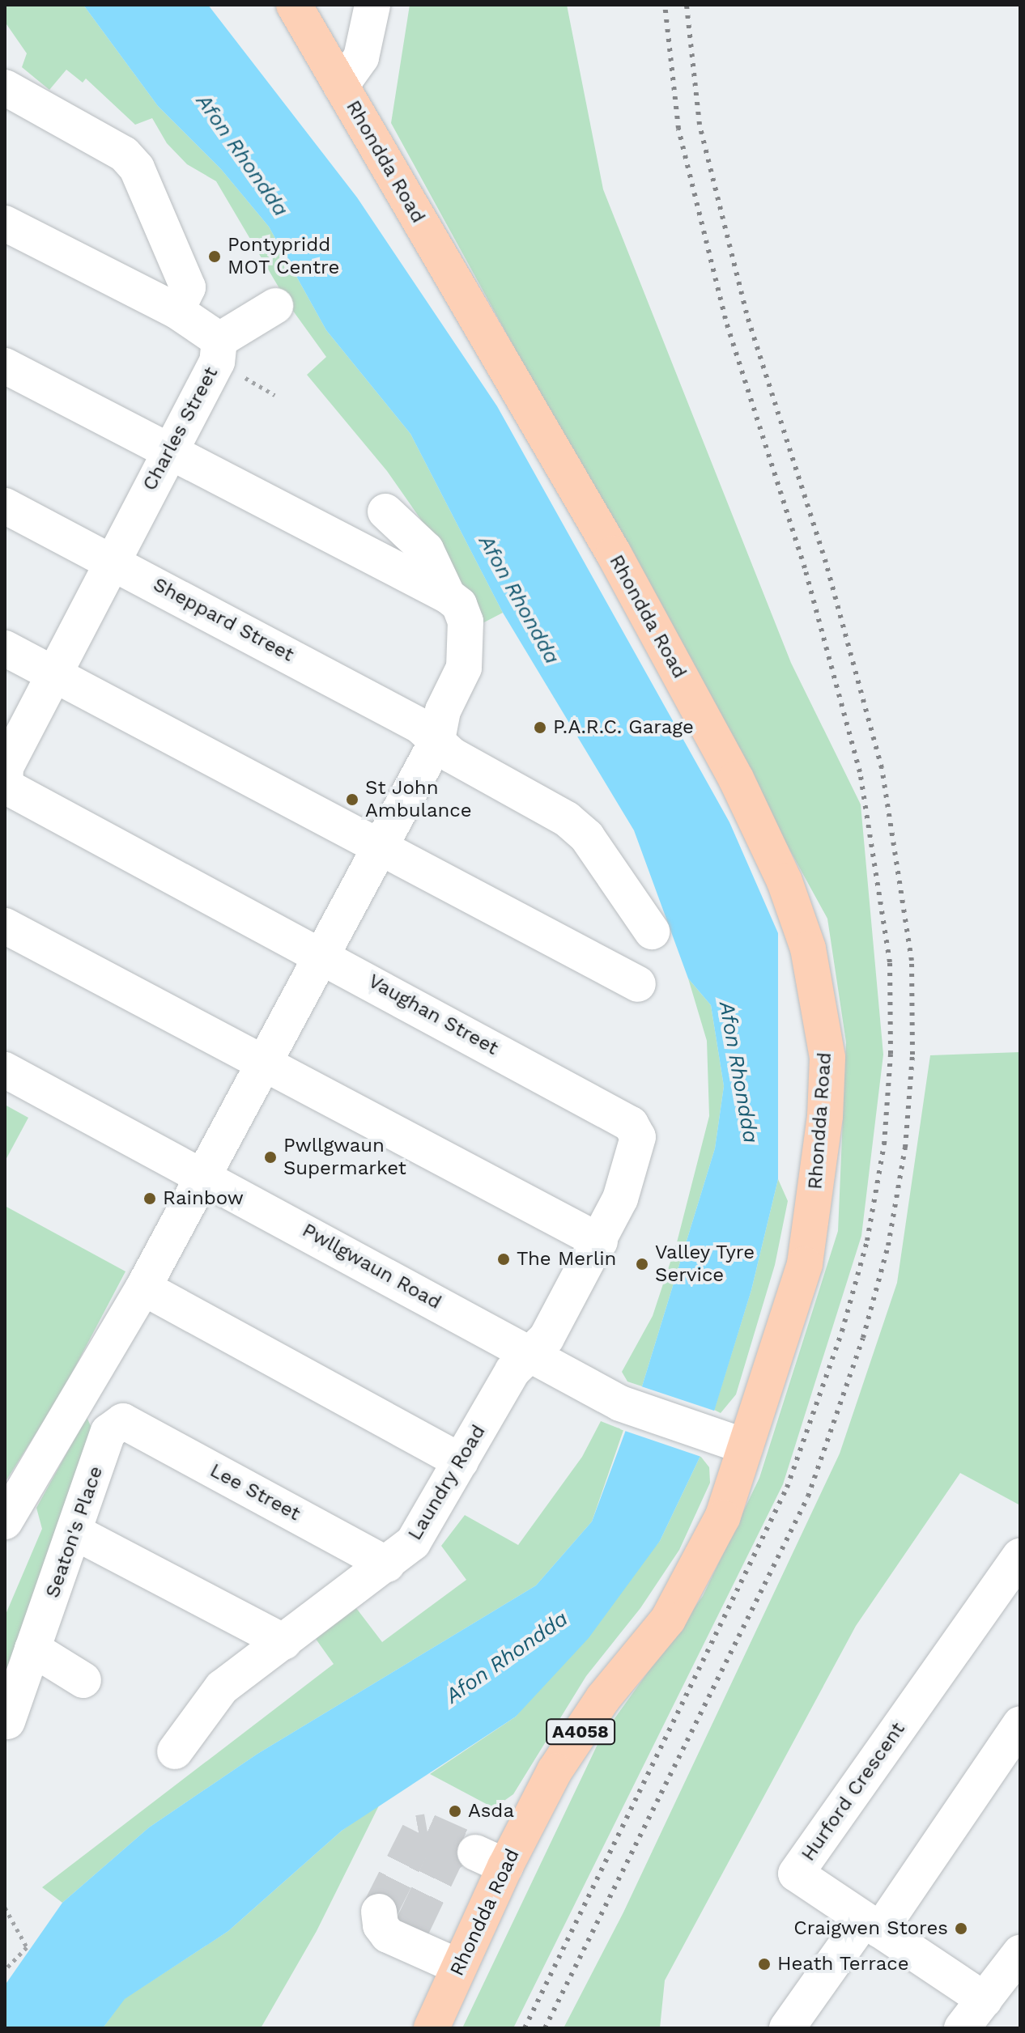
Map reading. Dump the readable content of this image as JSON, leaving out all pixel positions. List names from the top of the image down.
{
  "streets": {
    "main road": ["Rhondda Road", "A4058"],
    "street": [
      "Charles Street",
      "Sheppard Street",
      "Vaughan Street",
      "Pwllgwaun Road",
      "Laundry Road",
      "Lee Street",
      "Seaton's Place",
      "Hurford Crescent"
    ]
  },
  "crossings": [
    ["Rhondda Road", "Pwllgwaun Road"],
    ["Rhondda Road", "A4058"],
    ["Charles Street", "Sheppard Street"],
    ["Charles Street", "Vaughan Street"],
    ["Vaughan Street", "Pwllgwaun Road"],
    ["Vaughan Street", "Laundry Road"],
    ["Pwllgwaun Road", "Laundry Road"],
    ["Laundry Road", "Lee Street"],
    ["Lee Street", "Seaton's Place"]
  ],
  "water": ["Afon Rhondda"],
  "places": [
    "Pontypridd MOT Centre",
    "P.A.R.C. Garage",
    "St John Ambulance",
    "Pwllgwaun Supermarket",
    "Rainbow",
    "The Merlin",
    "Valley Tyre Service",
    "Asda",
    "Craigwen Stores",
    "Heath Terrace"
  ]
}
